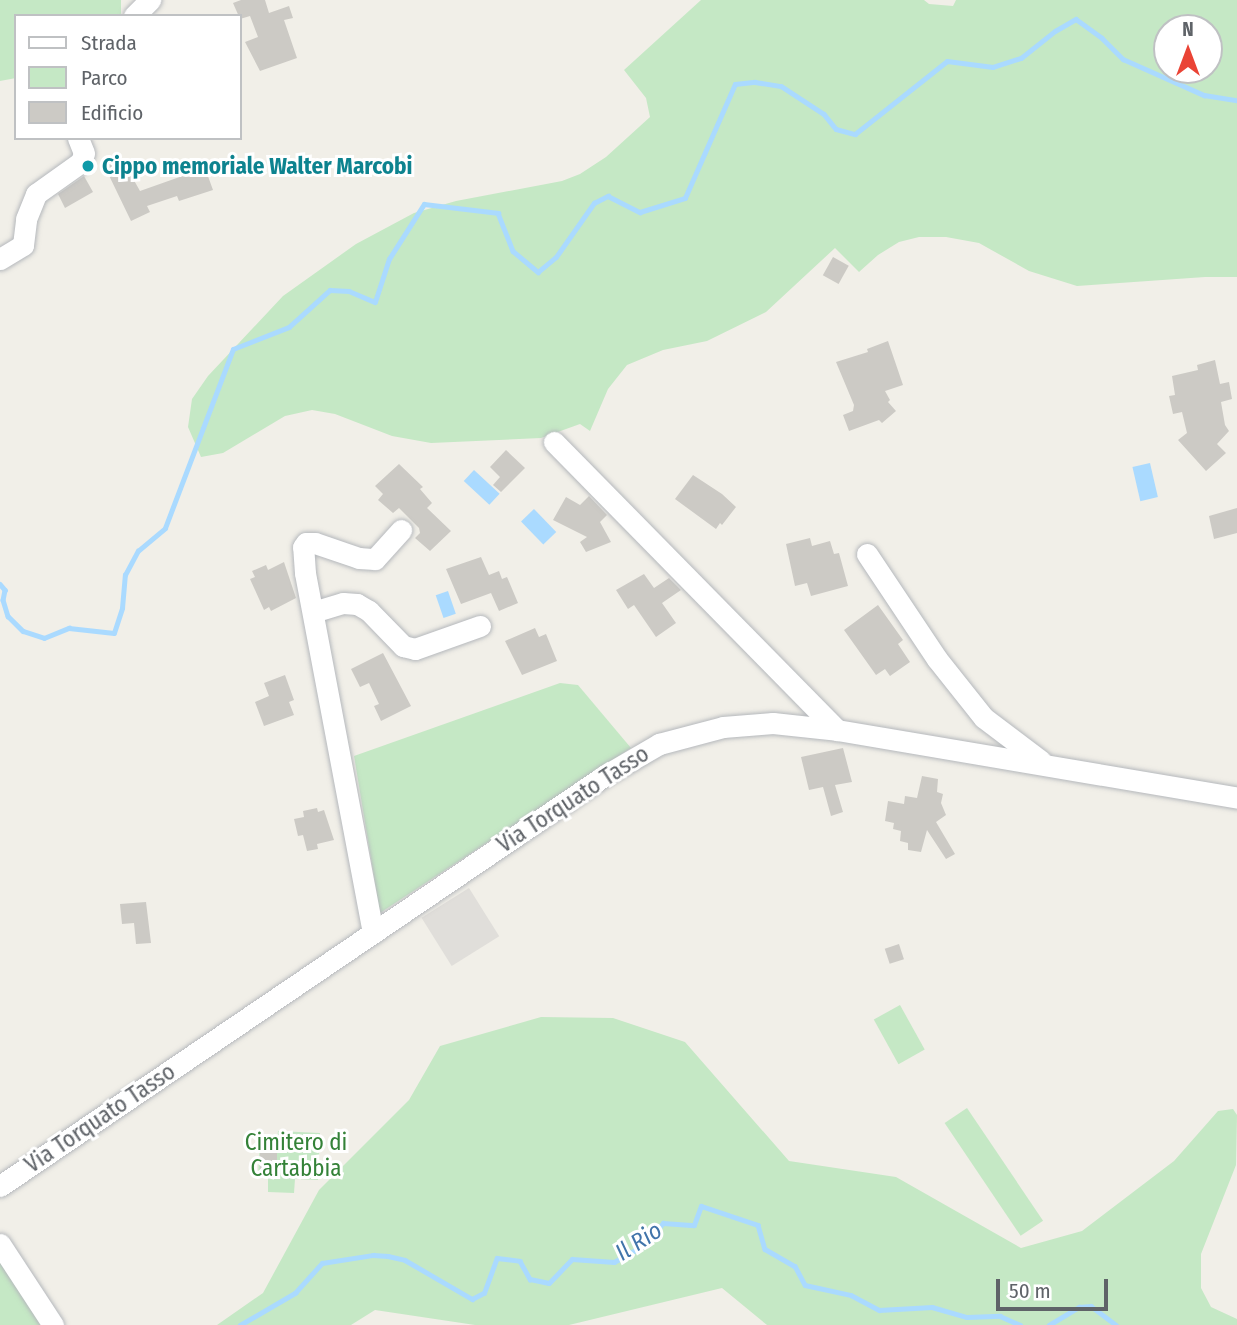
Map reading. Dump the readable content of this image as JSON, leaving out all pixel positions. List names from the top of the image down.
{
  "streets": {
    "street": ["Via Torquato Tasso"]
  },
  "water": ["Il Rio"],
  "parks": ["Cimitero di Cartabbia"],
  "places": ["Cippo memoriale Walter Marcobi"],
  "legend": ["Strada", "Parco", "Edificio"],
  "scale_bar": "50 m",
  "north": "top"
}
